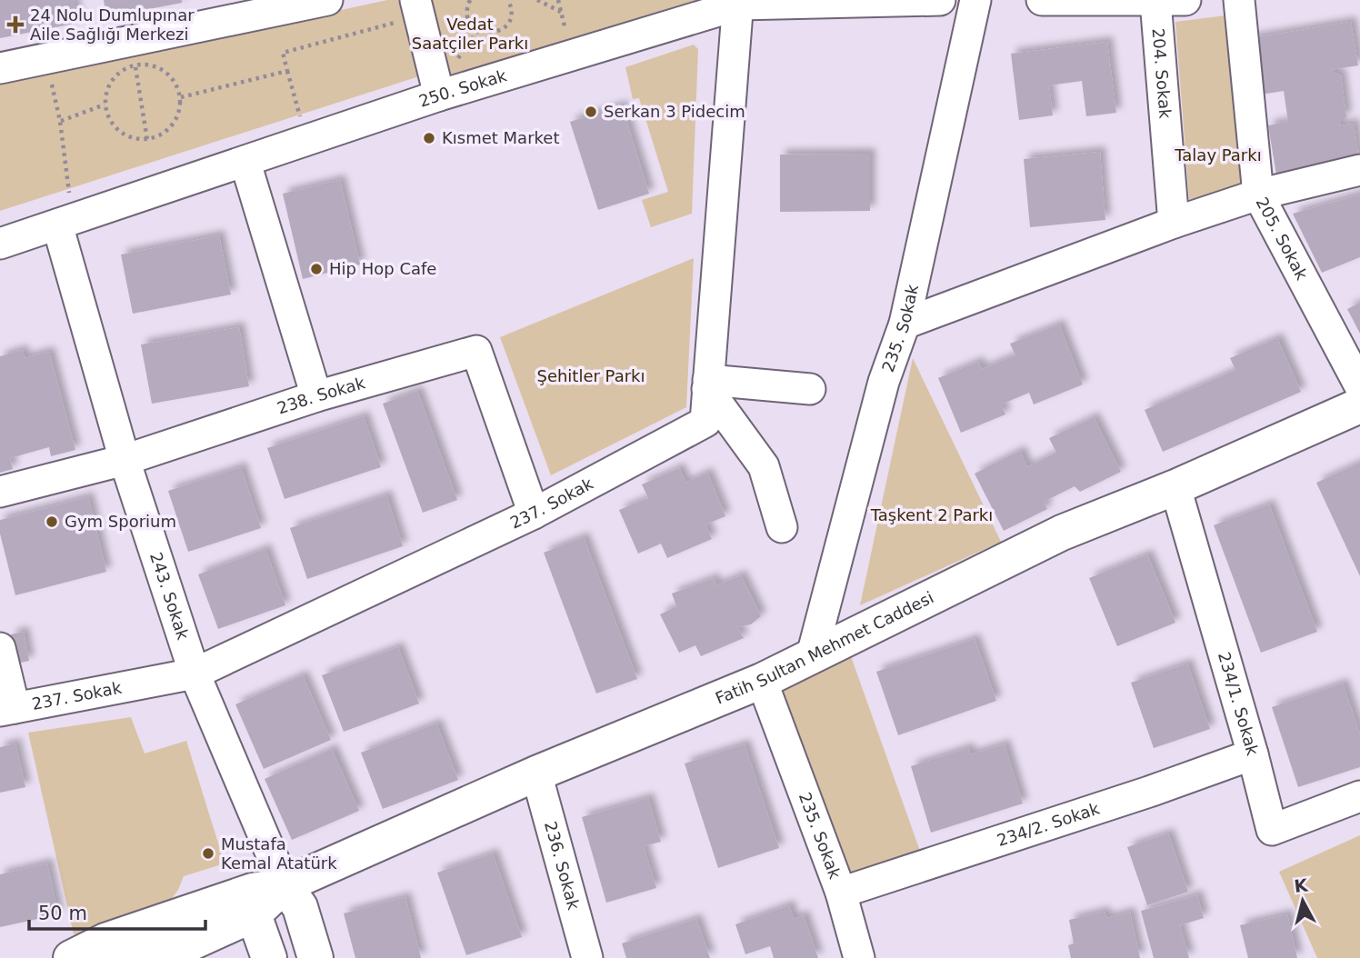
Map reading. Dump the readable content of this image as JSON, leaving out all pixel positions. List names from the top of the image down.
{
  "streets": {
    "main road": ["Fatih Sultan Mehmet Caddesi"],
    "street": [
      "204. Sokak",
      "250. Sokak",
      "205. Sokak",
      "235. Sokak",
      "238. Sokak",
      "237. Sokak",
      "243. Sokak",
      "234/1. Sokak",
      "234/2. Sokak",
      "236. Sokak"
    ]
  },
  "crossings": [
    ["250. Sokak", "237. Sokak"],
    ["250. Sokak", "243. Sokak"],
    ["235. Sokak", "Fatih Sultan Mehmet Caddesi"],
    ["235. Sokak", "234/2. Sokak"],
    ["238. Sokak", "237. Sokak"],
    ["238. Sokak", "243. Sokak"],
    ["237. Sokak", "243. Sokak"],
    ["243. Sokak", "Fatih Sultan Mehmet Caddesi"],
    ["Fatih Sultan Mehmet Caddesi", "234/1. Sokak"],
    ["Fatih Sultan Mehmet Caddesi", "236. Sokak"],
    ["234/1. Sokak", "234/2. Sokak"]
  ],
  "parks": [
    "Vedat Saatçiler Parkı",
    "Talay Parkı",
    "Şehitler Parkı",
    "Taşkent 2 Parkı"
  ],
  "places": {
    "health": ["24 Nolu Dumlupınar Aile Sağlığı Merkezi"],
    "other": [
      "Serkan 3 Pidecim",
      "Kısmet Market",
      "Hip Hop Cafe",
      "Gym Sporium",
      "Mustafa Kemal Atatürk"
    ]
  },
  "scale_bar": "50 m",
  "north": "top"
}
